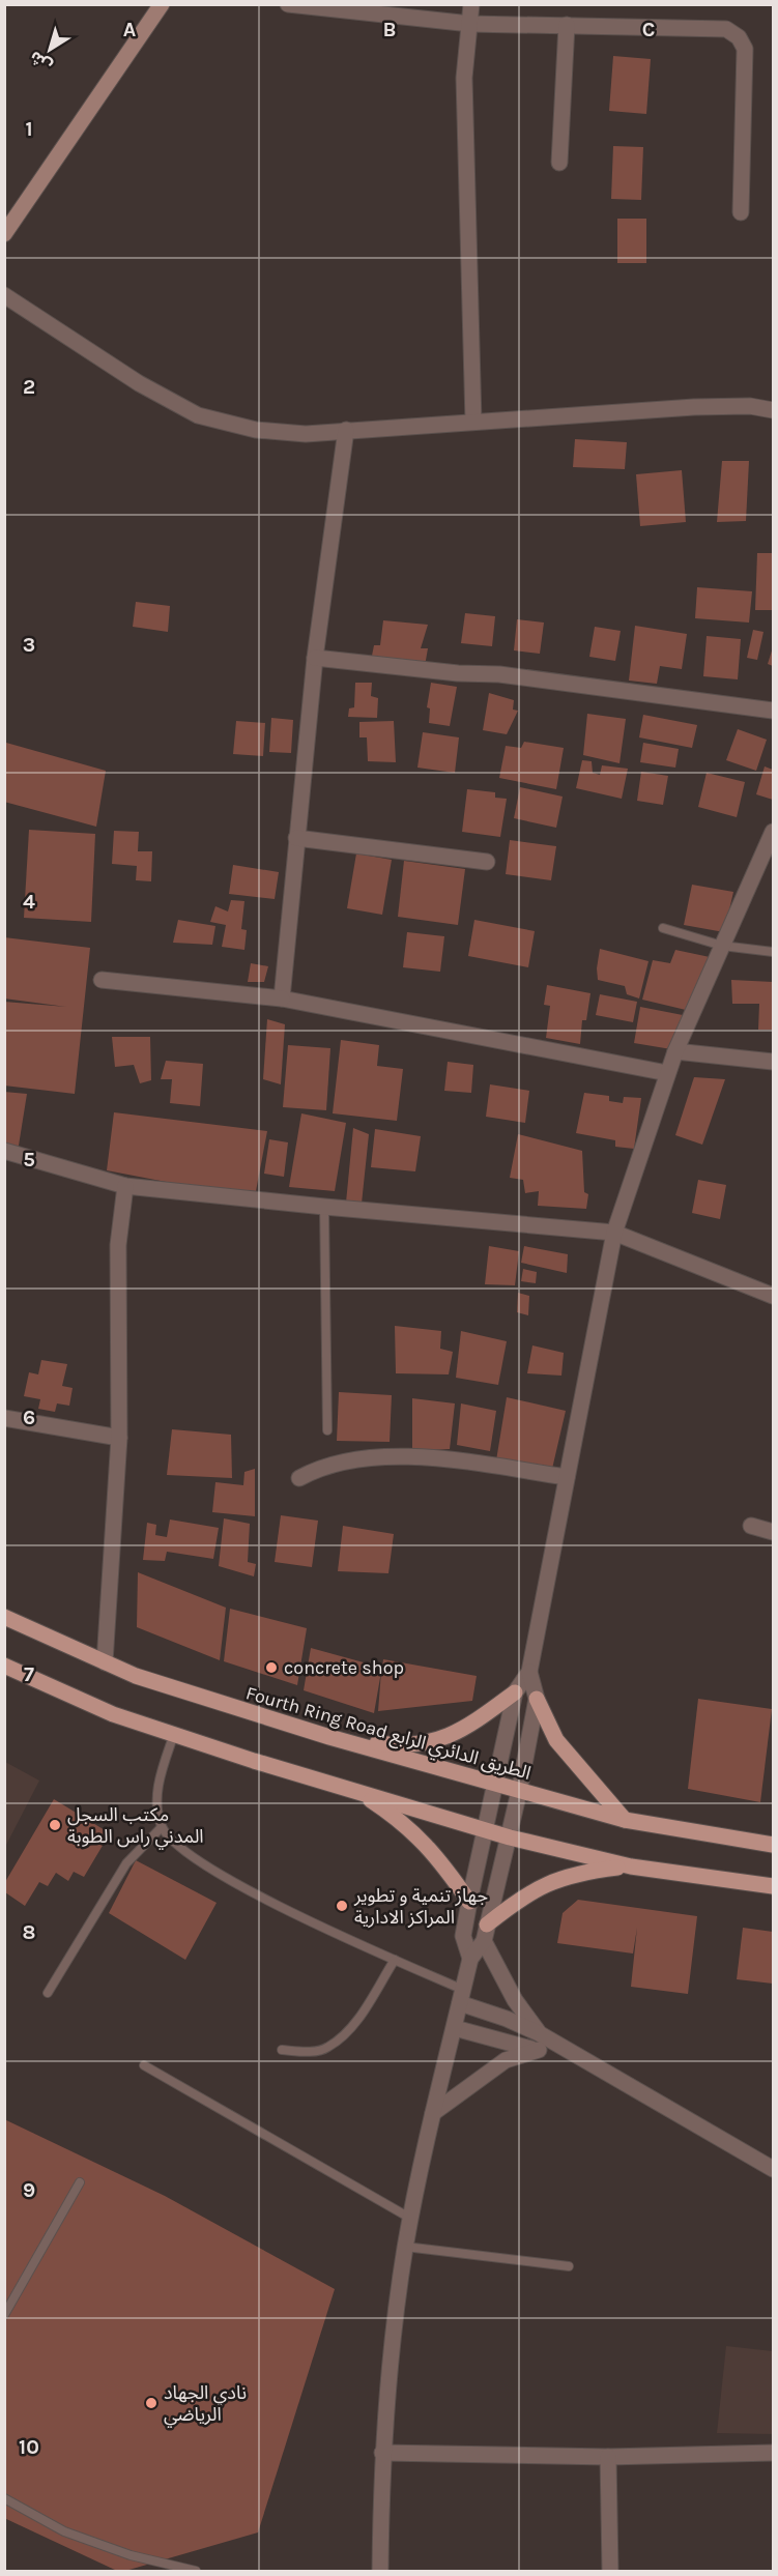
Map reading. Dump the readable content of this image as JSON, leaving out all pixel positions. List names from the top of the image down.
{
  "streets": {
    "main road": ["Fourth Ring Road الطريق الدائري الرابع"]
  },
  "places": [
    "concrete shop",
    "مكتب السجل المدني راس الطوبة",
    "جهاز تنمية و تطوير المراكز الادارية",
    "نادي الجهاد الرياضي"
  ],
  "north": "bottom left",
  "grid": {
    "columns": ["A", "B", "C"],
    "rows": [
      "1",
      "2",
      "3",
      "4",
      "5",
      "6",
      "7",
      "8",
      "9",
      "10"
    ]
  }
}
